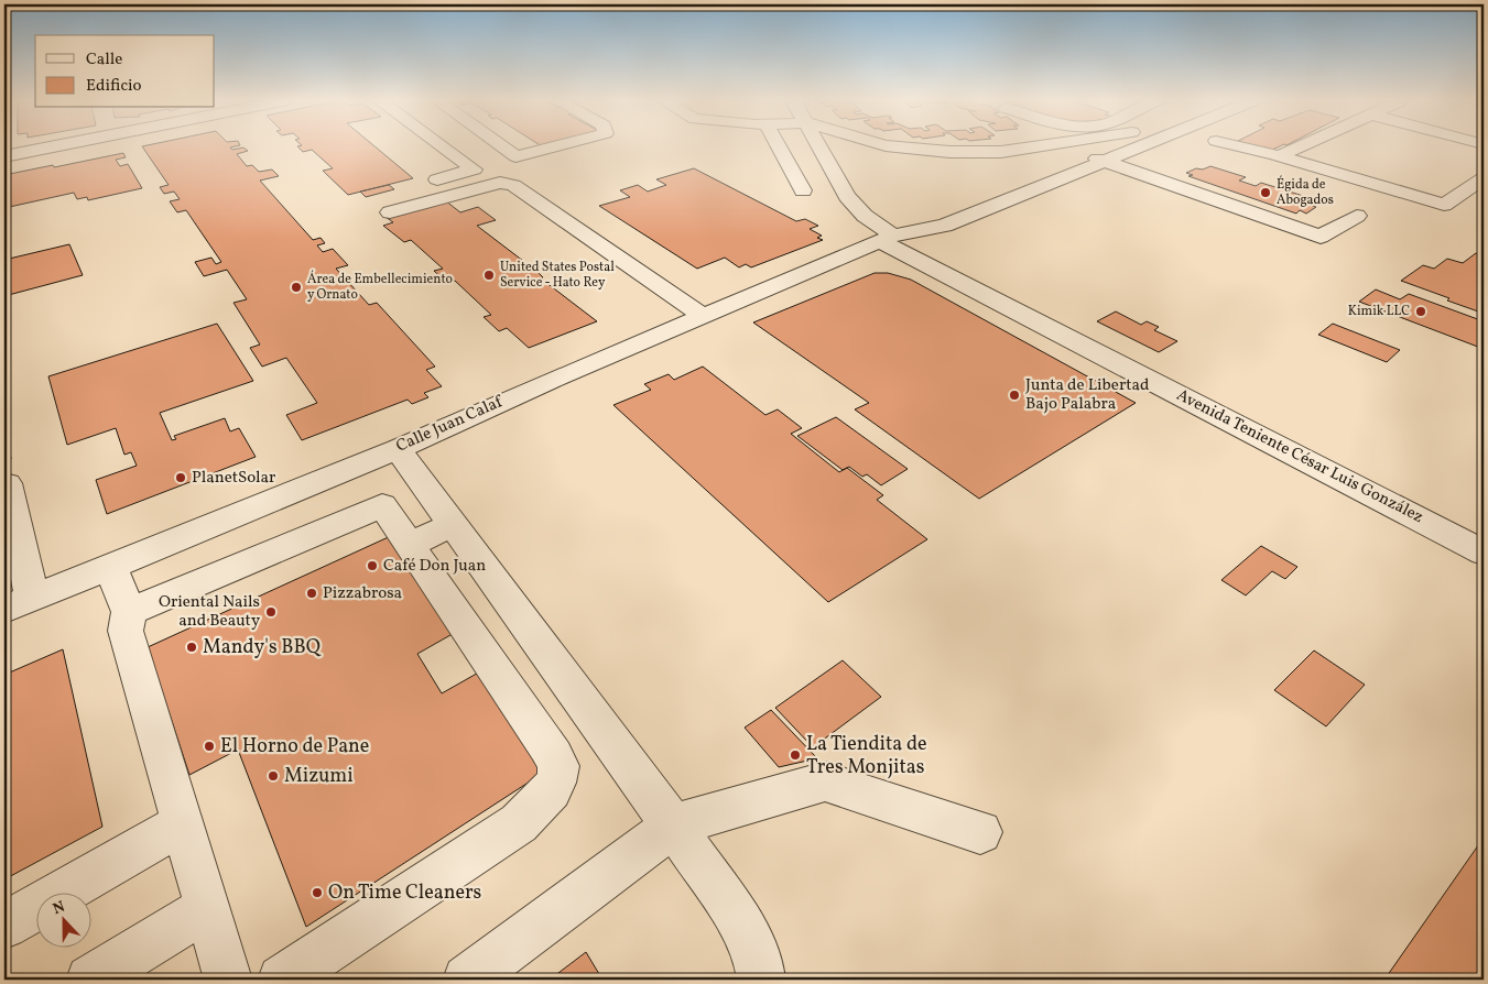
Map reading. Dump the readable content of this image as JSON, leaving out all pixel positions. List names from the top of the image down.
{
  "streets": {
    "street": ["Calle Juan Calaf", "Avenida Teniente César Luis González"]
  },
  "crossings": [
    ["Calle Juan Calaf", "Avenida Teniente César Luis González"]
  ],
  "places": [
    "Égida de Abogados",
    "United States Postal Service - Hato Rey",
    "Área de Embellecimiento y Ornato",
    "Kimik LLC",
    "Junta de Libertad Bajo Palabra",
    "PlanetSolar",
    "Café Don Juan",
    "Pizzabrosa",
    "Oriental Nails and Beauty",
    "Mandy's BBQ",
    "El Horno de Pane",
    "La Tiendita de Tres Monjitas",
    "Mizumi",
    "On Time Cleaners"
  ],
  "legend": ["Calle", "Edificio"],
  "north": "top"
}
